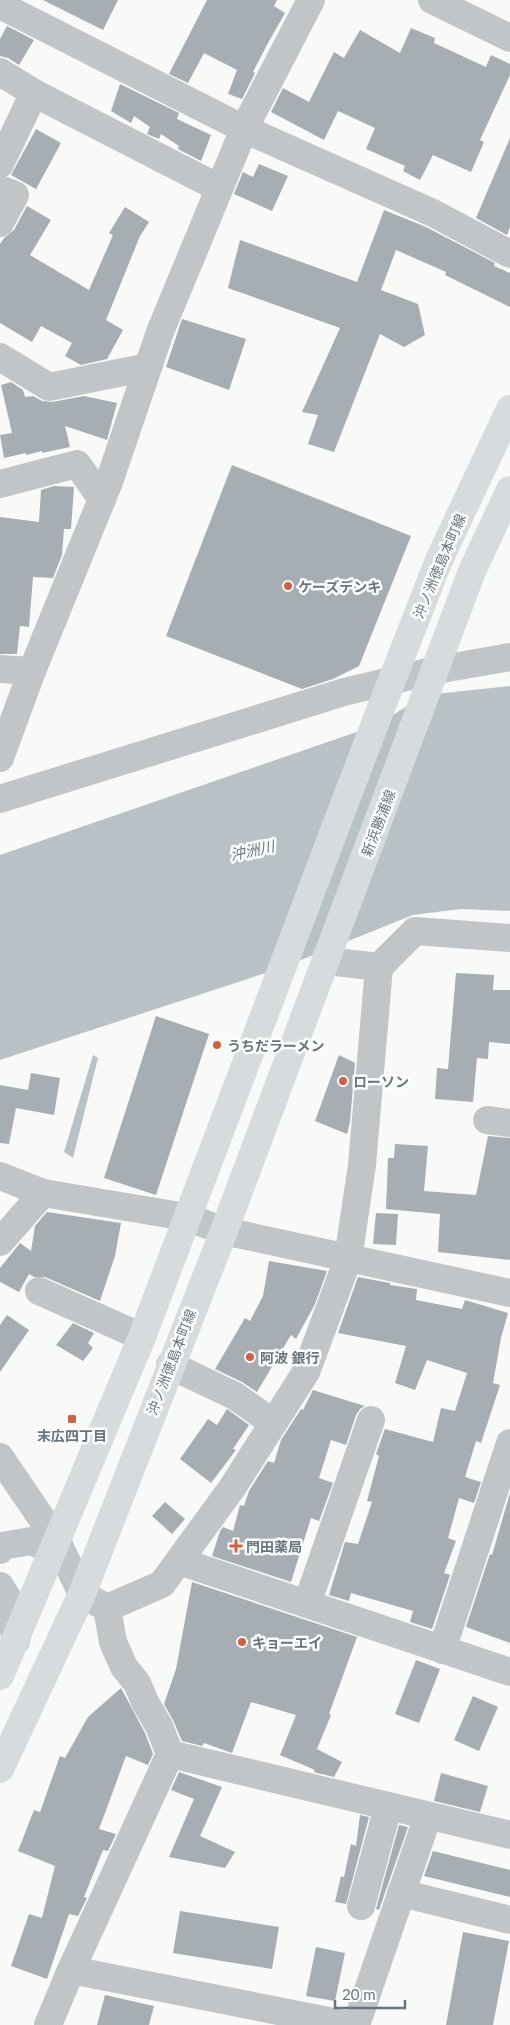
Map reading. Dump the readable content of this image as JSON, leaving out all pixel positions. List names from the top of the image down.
{
  "streets": {
    "main road": ["沖ノ洲徳島本町線", "新浜勝浦線"]
  },
  "crossings": [
    ["沖ノ洲徳島本町線", "新浜勝浦線"]
  ],
  "water": ["沖洲川"],
  "places": {
    "other": [
      "ケーズデンキ",
      "うちだラーメン",
      "ローソン",
      "阿波 銀行",
      "キョーエイ"
    ],
    "transit": ["末広四丁目"],
    "health": ["門田薬局"]
  },
  "scale_bar": "20 m"
}
